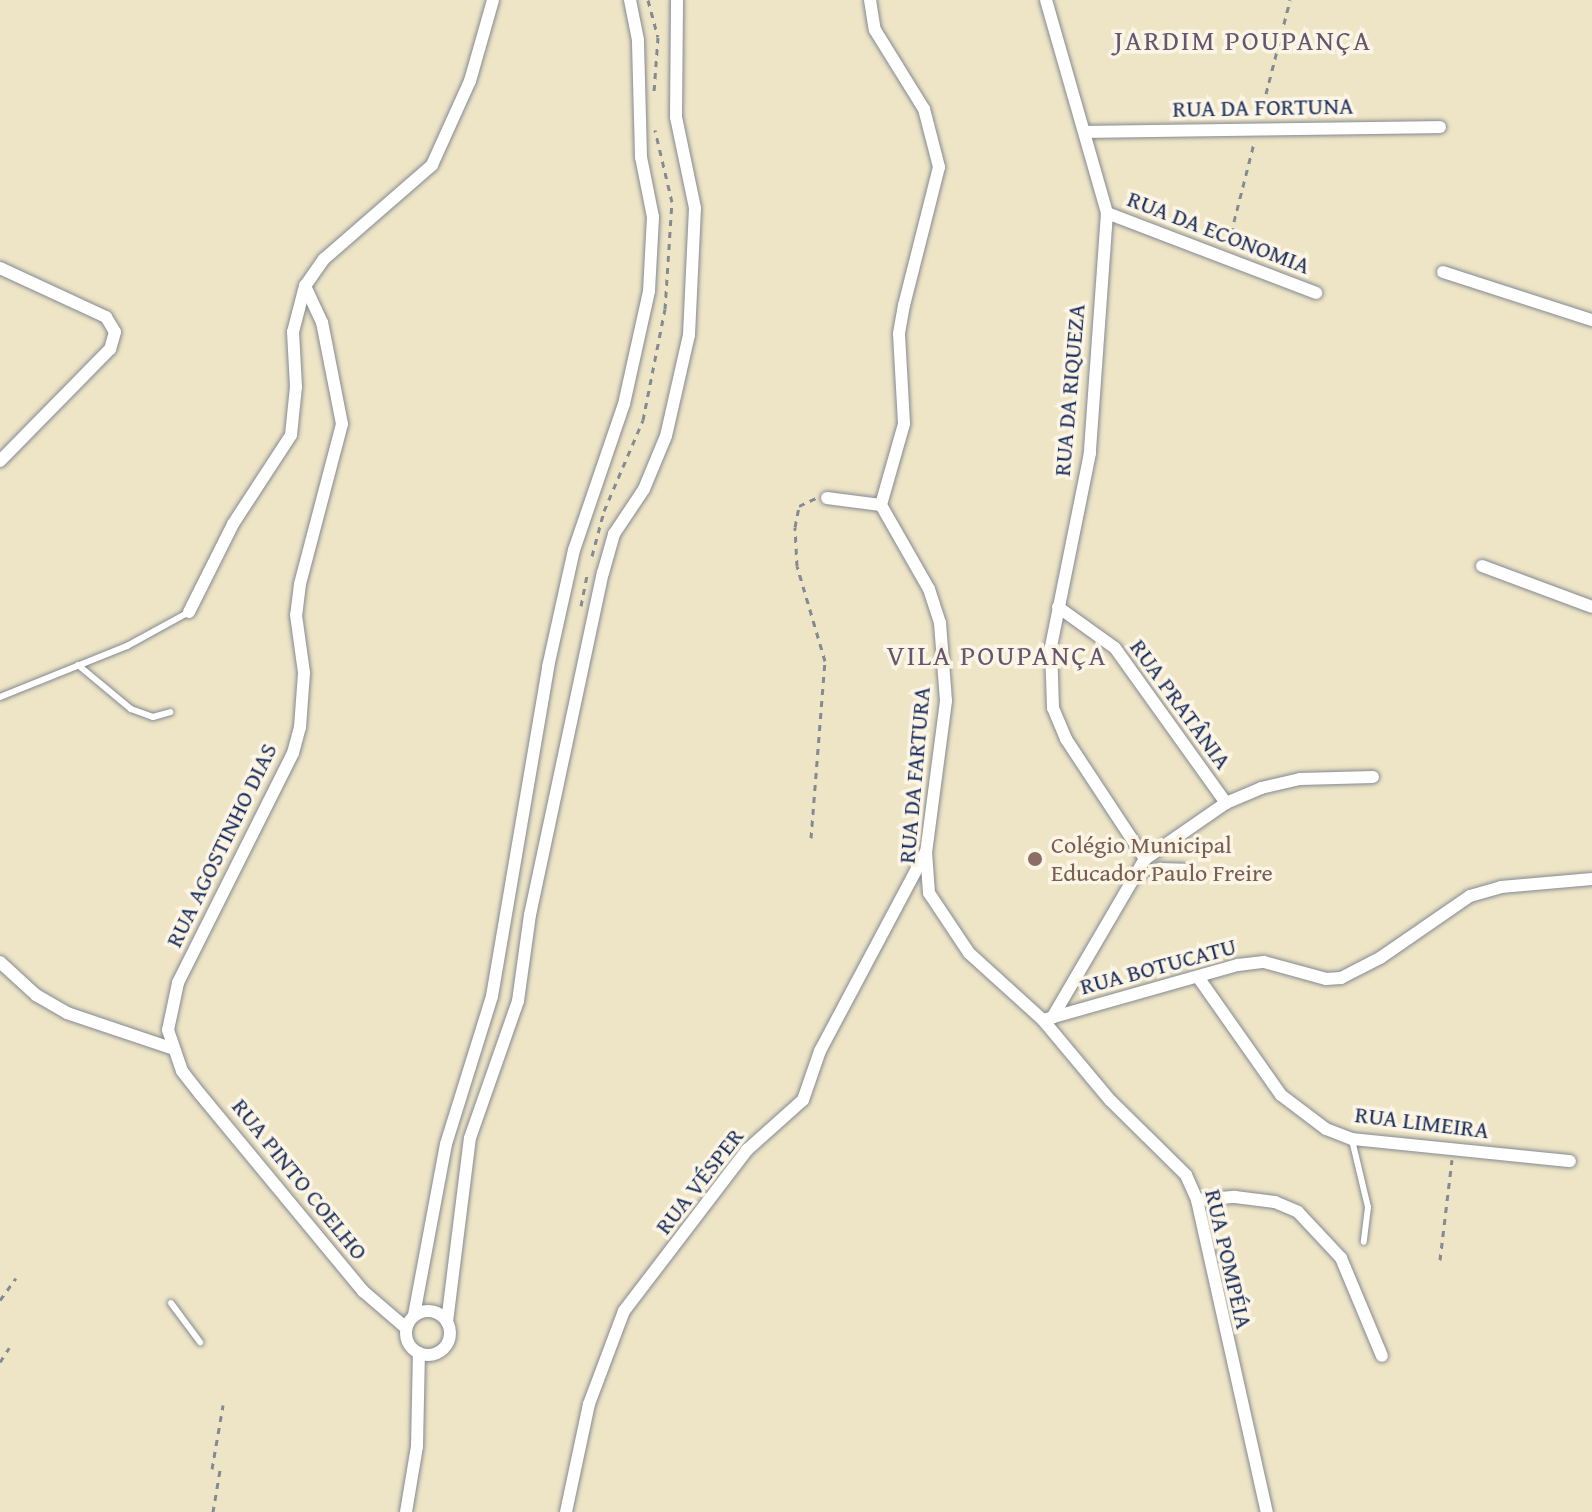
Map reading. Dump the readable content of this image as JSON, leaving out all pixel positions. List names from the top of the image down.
{
  "streets": {
    "street": [
      "RUA DA FORTUNA",
      "RUA DA ECONOMIA",
      "RUA DA RIQUEZA",
      "RUA PRATÂNIA",
      "RUA DA FARTURA",
      "RUA AGOSTINHO DIAS",
      "RUA BOTUCATU",
      "RUA LIMEIRA",
      "RUA PINTO COELHO",
      "RUA VÉSPER",
      "RUA POMPÉIA"
    ]
  },
  "crossings": [
    ["RUA DA FORTUNA", "RUA DA RIQUEZA"],
    ["RUA DA ECONOMIA", "RUA DA RIQUEZA"],
    ["RUA DA RIQUEZA", "RUA PRATÂNIA"],
    ["RUA DA FARTURA", "RUA BOTUCATU"],
    ["RUA DA FARTURA", "RUA VÉSPER"],
    ["RUA DA FARTURA", "RUA POMPÉIA"],
    ["RUA AGOSTINHO DIAS", "RUA PINTO COELHO"],
    ["RUA BOTUCATU", "RUA LIMEIRA"],
    ["RUA BOTUCATU", "RUA POMPÉIA"]
  ],
  "districts": ["JARDIM POUPANÇA", "VILA POUPANÇA"],
  "places": ["Colégio Municipal Educador Paulo Freire"]
}
